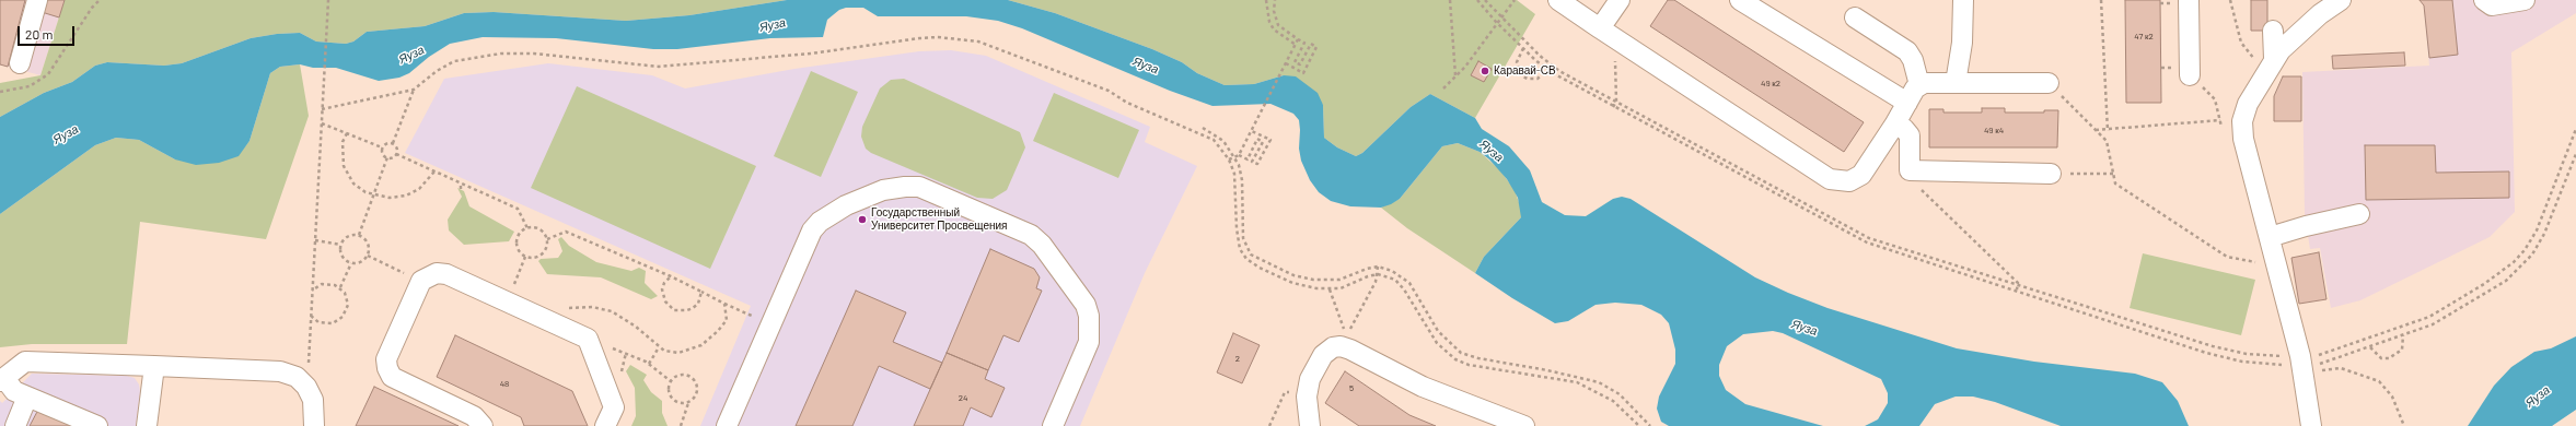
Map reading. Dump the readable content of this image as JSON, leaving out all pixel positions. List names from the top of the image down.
{
  "water": ["Яуза"],
  "places": ["Каравай-СВ", "Государственный Университет Просвещения"],
  "house_numbers": [
    "47 к2",
    "49 к2",
    "49 к4",
    "2",
    "48",
    "5",
    "24"
  ],
  "scale_bar": "20 m"
}
